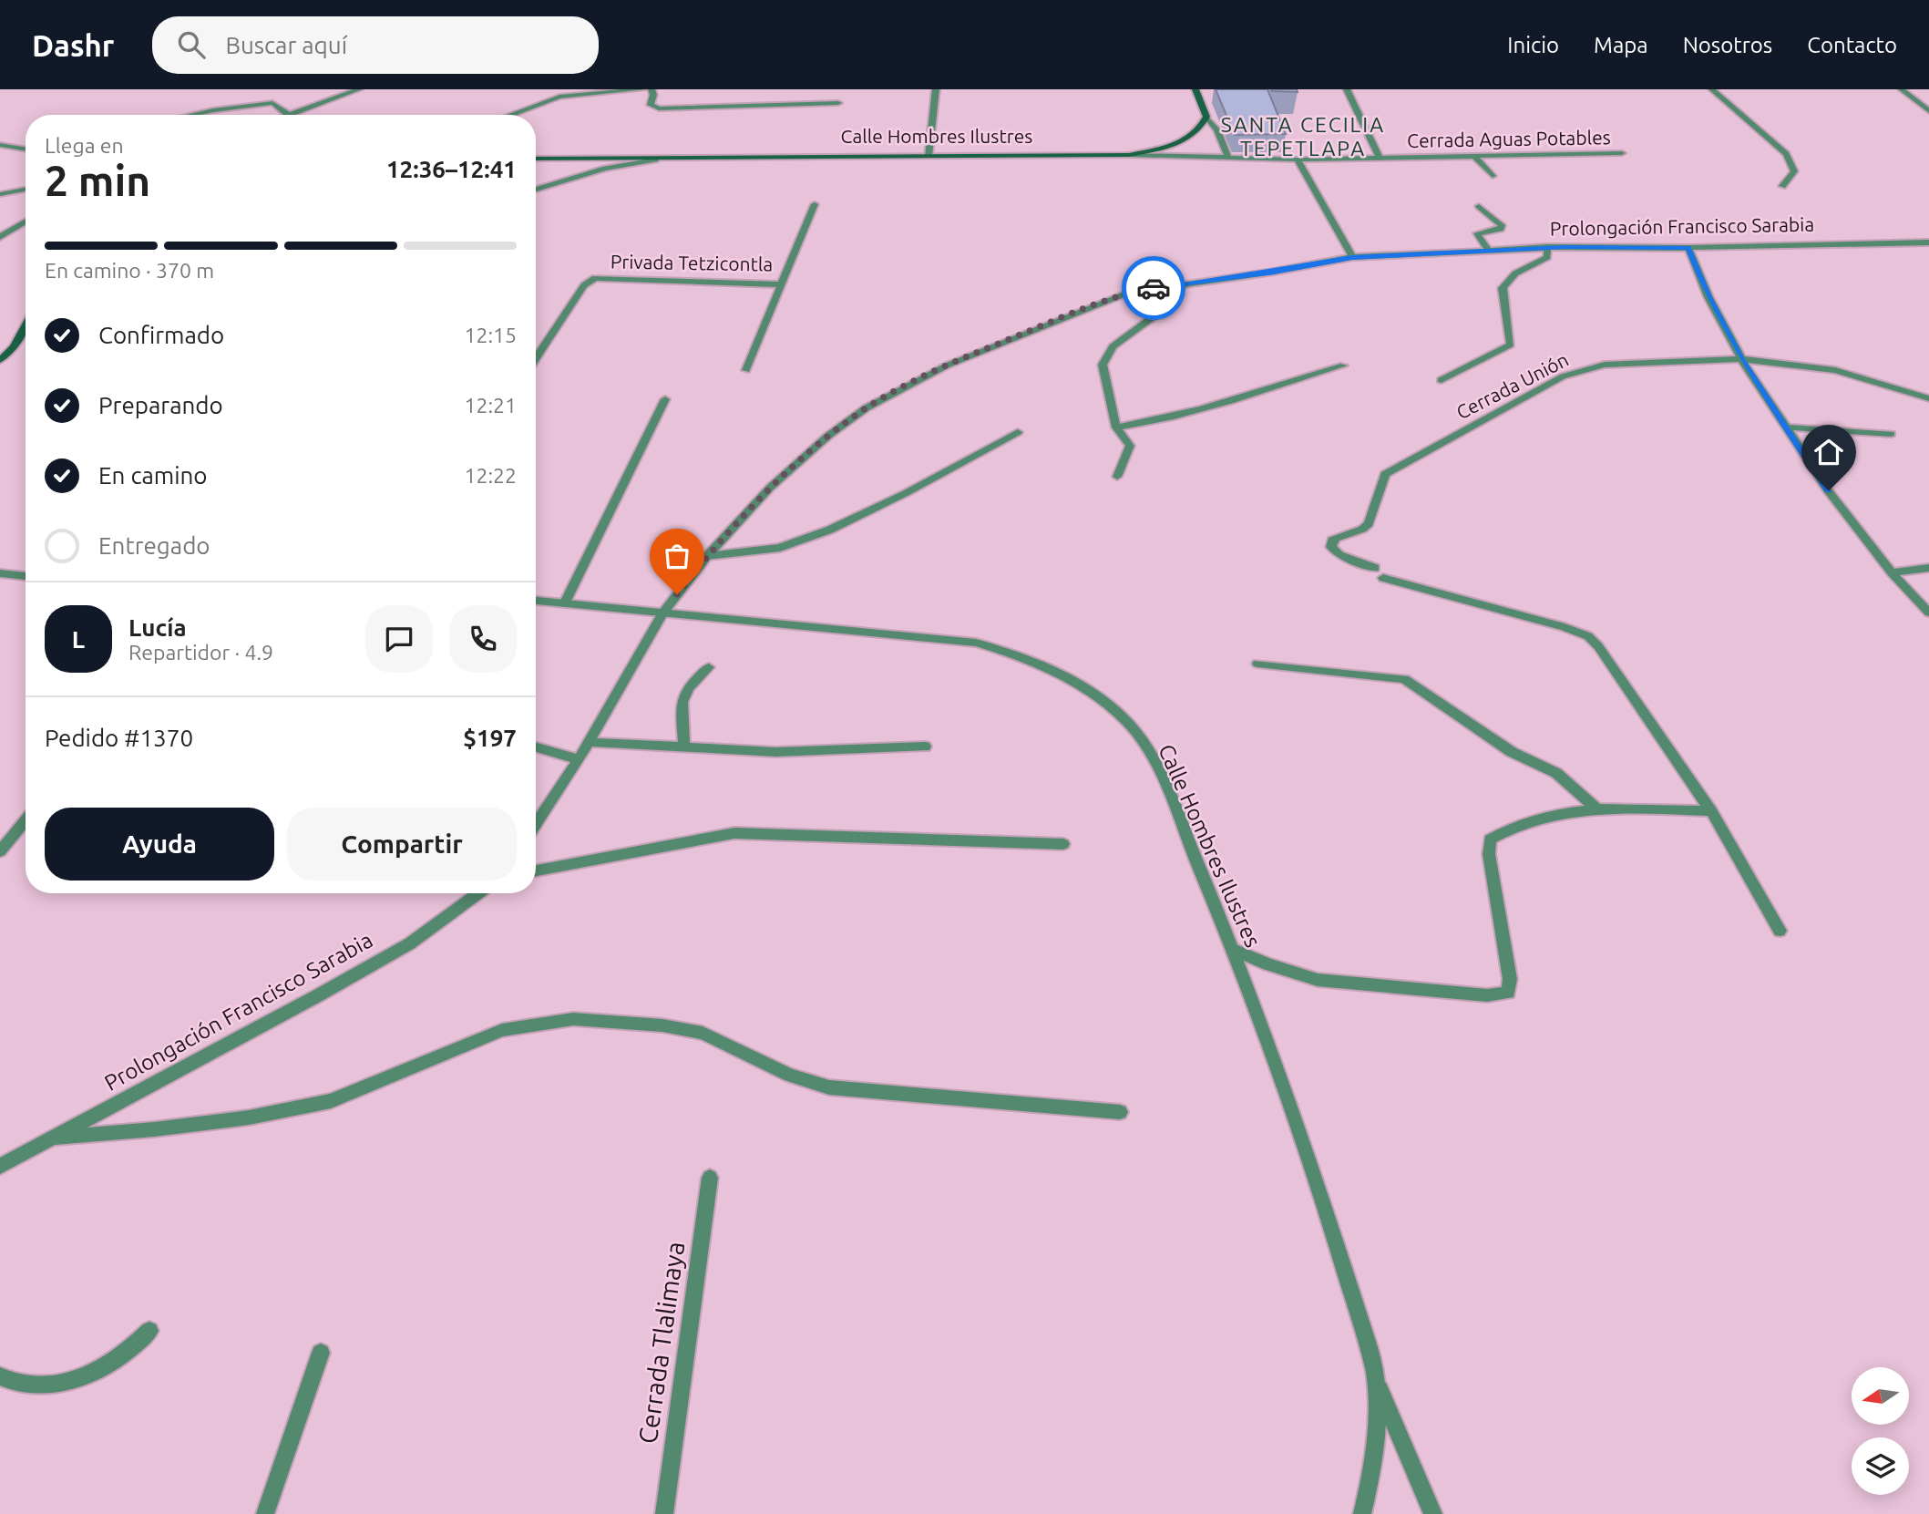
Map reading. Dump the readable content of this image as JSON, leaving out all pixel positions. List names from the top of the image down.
{
  "streets": {
    "main road": ["Calle Hombres Ilustres"],
    "street": [
      "Cerrada Aguas Potables",
      "Prolongación Francisco Sarabia",
      "Privada Tetzicontla",
      "Cerrada Unión",
      "Cerrada Tlalimaya"
    ]
  },
  "crossings": [
    ["Calle Hombres Ilustres", "Cerrada Aguas Potables"],
    ["Calle Hombres Ilustres", "Prolongación Francisco Sarabia"]
  ],
  "districts": ["SANTA CECILIA TEPETLAPA"],
  "north": "left",
  "page": {
    "header": "Dashr",
    "search": "Buscar aquí",
    "nav": [
      "Inicio",
      "Mapa",
      "Nosotros",
      "Contacto"
    ],
    "heading": ["2 min", "Llega en", "12:36–12:41"],
    "panel": [
      "Lucía",
      "Repartidor · 4.9",
      "Pedido #1370",
      "$197"
    ],
    "bar": "En camino · 370 m",
    "list": [
      ["Confirmado", "12:15"],
      ["Preparando", "12:21"],
      ["En camino", "12:22"],
      "Entregado"
    ],
    "round": "L",
    "buttons": ["Ayuda", "Compartir"]
  }
}
